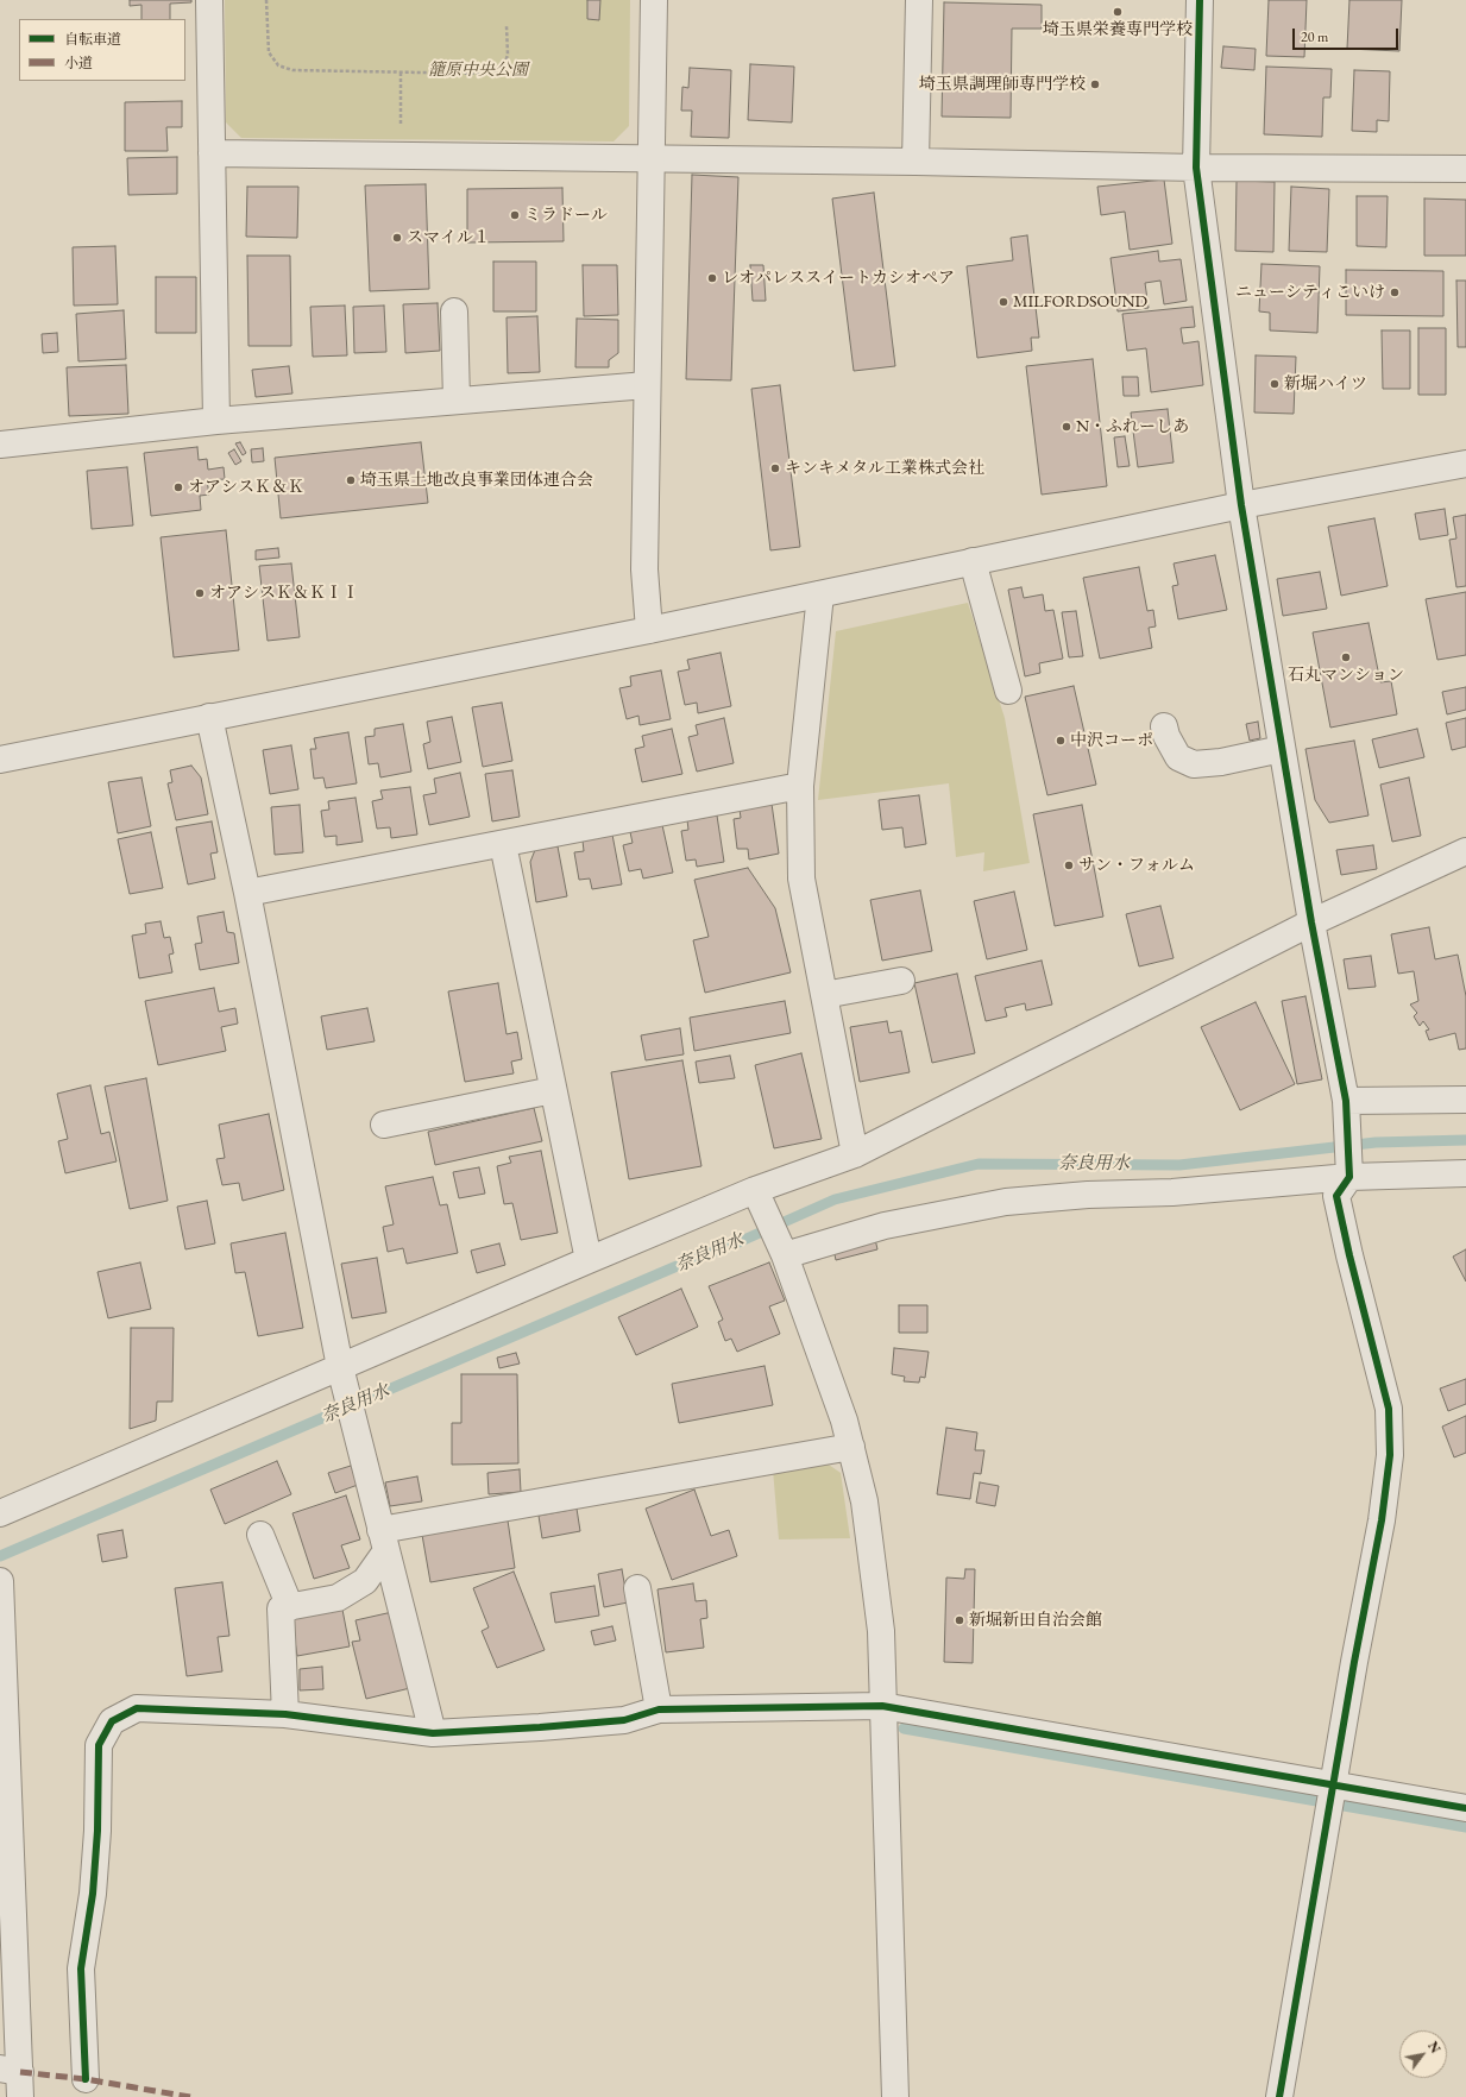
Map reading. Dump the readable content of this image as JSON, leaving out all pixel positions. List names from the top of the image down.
{
  "water": ["奈良用水"],
  "parks": ["籠原中央公園"],
  "places": [
    "埼玉県栄養専門学校",
    "埼玉県調理師専門学校",
    "ミラドール",
    "スマイル１",
    "レオパレススイートカシオペア",
    "ニューシティこいけ",
    "MILFORDSOUND",
    "新堀ハイツ",
    "N・ふれーしあ",
    "キンキメタル工業株式会社",
    "埼玉県土地改良事業団体連合会",
    "オアシスＫ＆Ｋ",
    "オアシスＫ＆ＫＩＩ",
    "石丸マンション",
    "中沢コーポ",
    "サン・フォルム",
    "新堀新田自治会館"
  ],
  "legend": ["自転車道", "小道"],
  "scale_bar": "20 m",
  "north": "top right"
}
